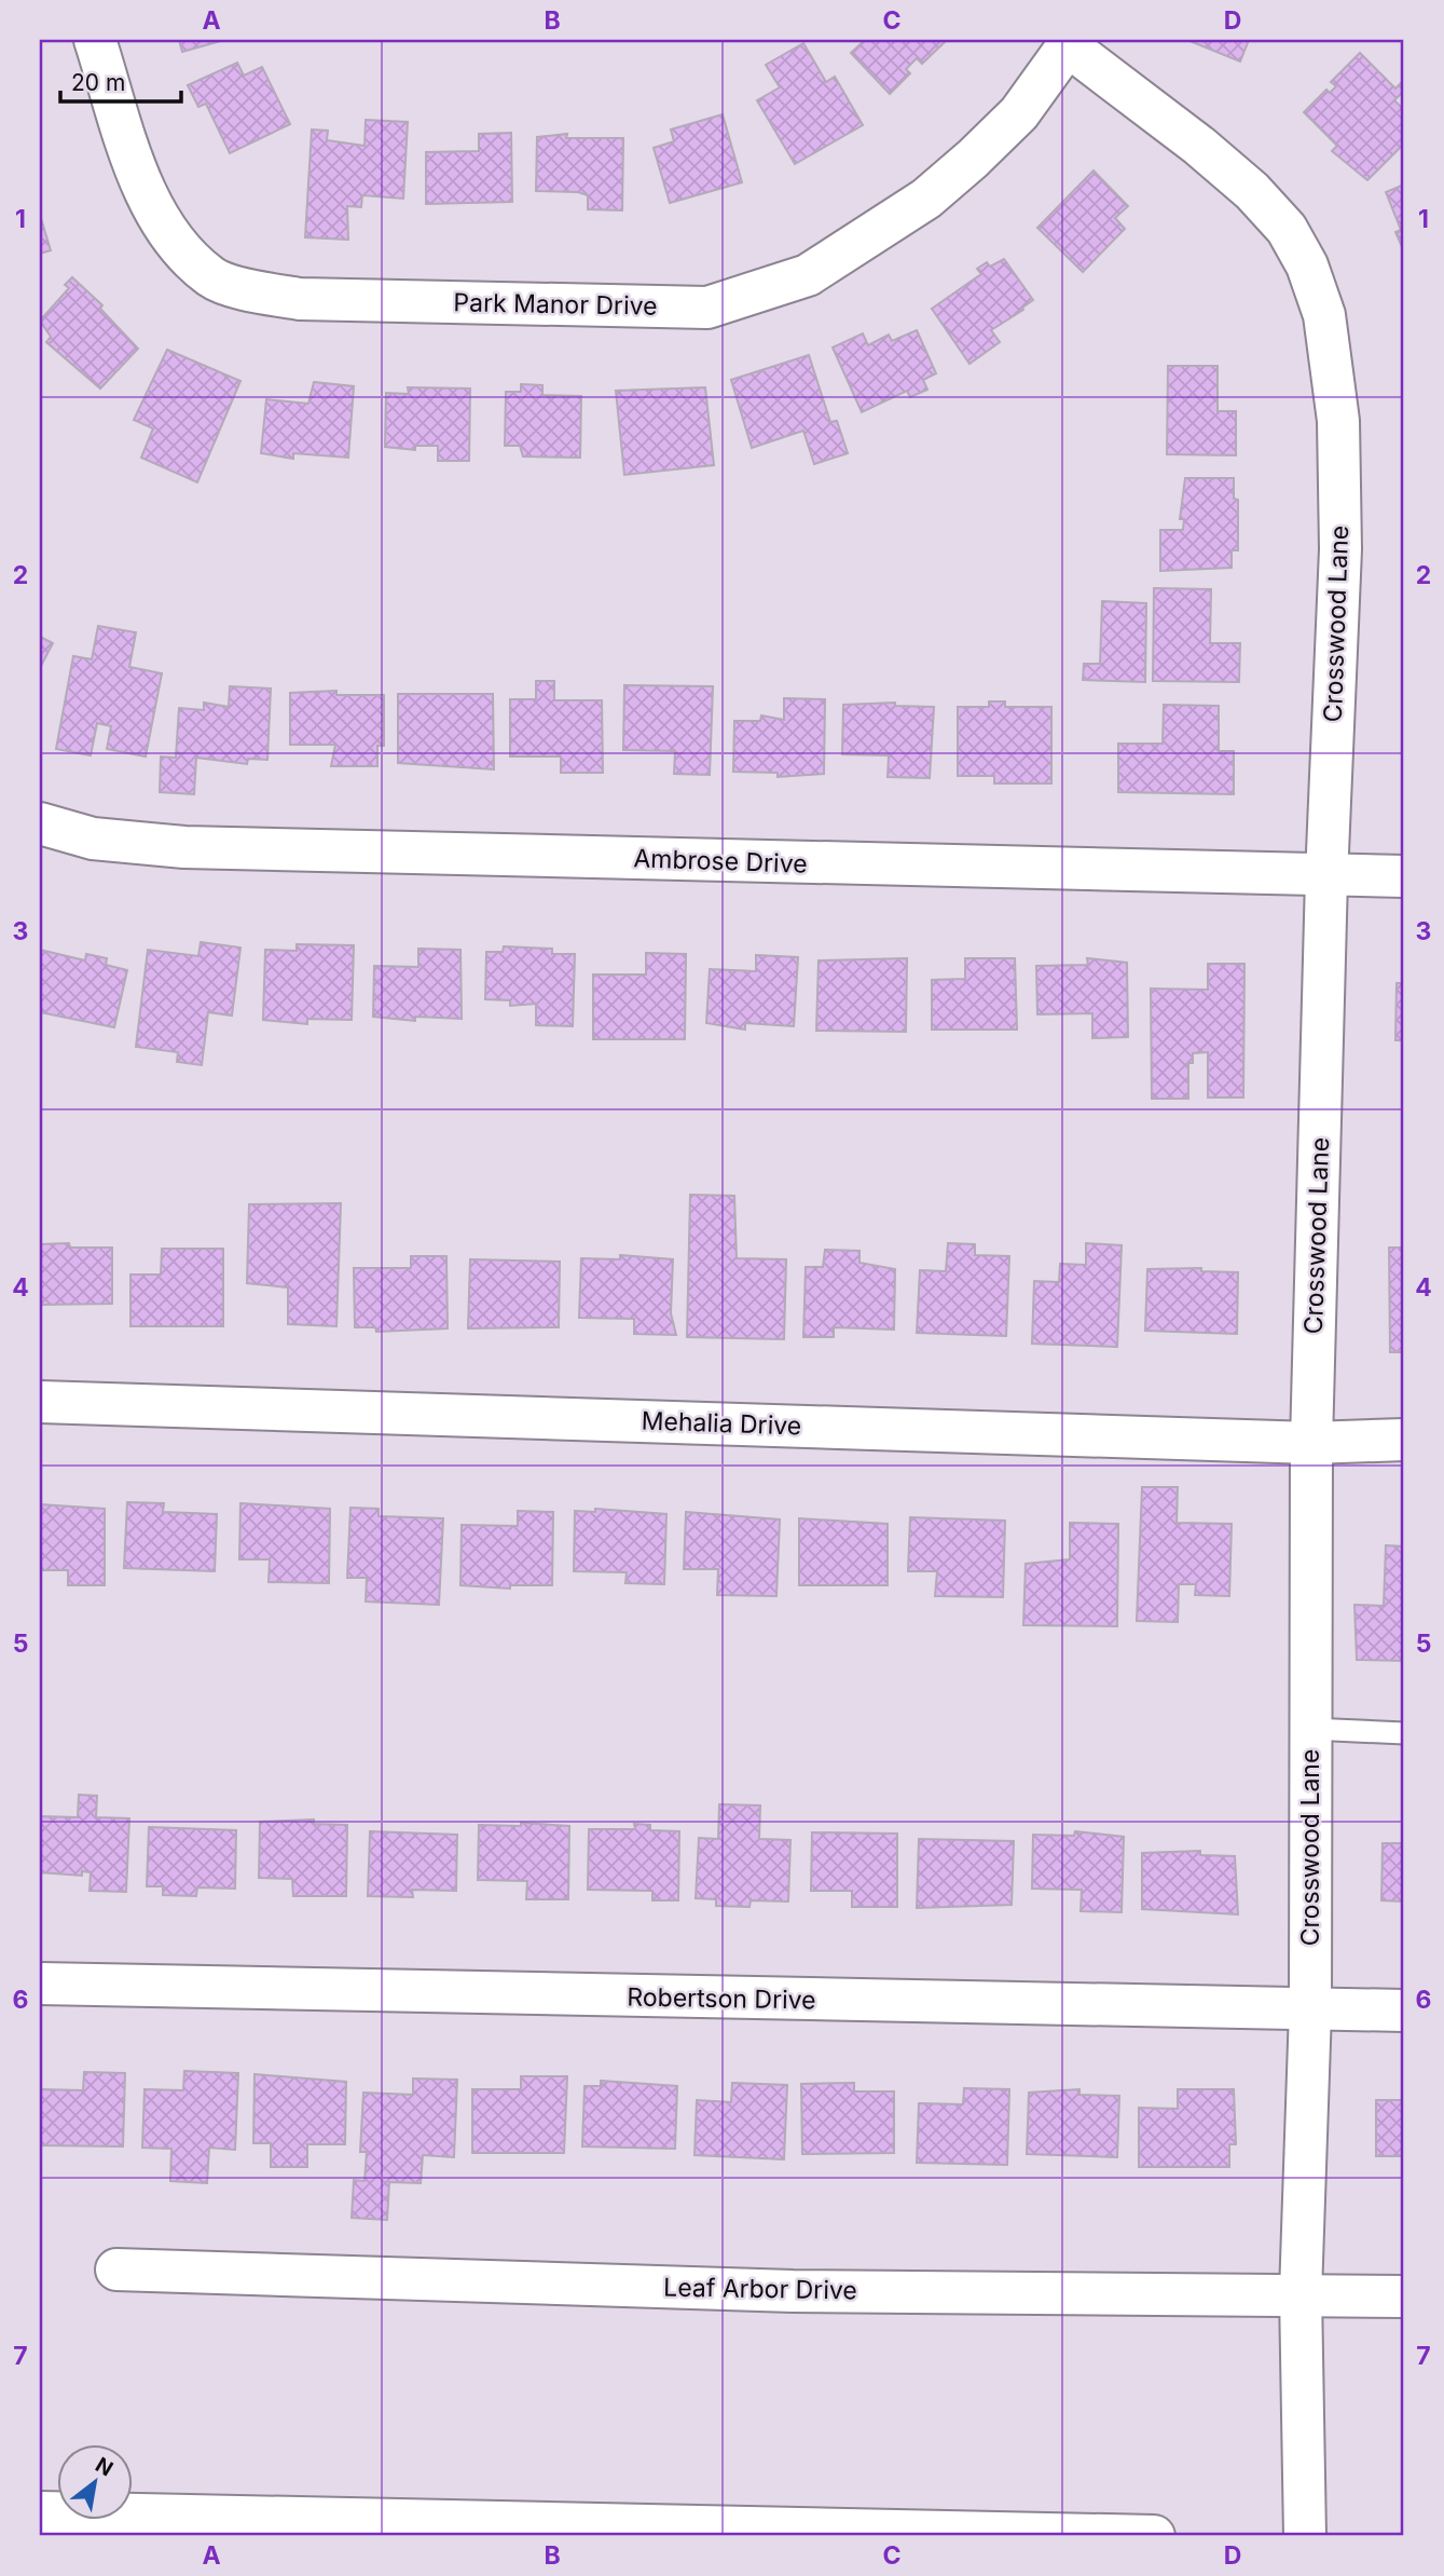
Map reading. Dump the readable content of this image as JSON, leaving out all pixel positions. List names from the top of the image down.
{
  "streets": {
    "street": [
      "Park Manor Drive",
      "Crosswood Lane",
      "Ambrose Drive",
      "Mehalia Drive",
      "Robertson Drive",
      "Leaf Arbor Drive"
    ]
  },
  "crossings": [
    ["Park Manor Drive", "Crosswood Lane"],
    ["Crosswood Lane", "Ambrose Drive"],
    ["Crosswood Lane", "Mehalia Drive"],
    ["Crosswood Lane", "Robertson Drive"],
    ["Crosswood Lane", "Leaf Arbor Drive"]
  ],
  "scale_bar": "20 m",
  "north": "top right",
  "grid": {
    "columns": [
      "A",
      "B",
      "C",
      "D"
    ],
    "rows": [
      "1",
      "2",
      "3",
      "4",
      "5",
      "6",
      "7"
    ]
  }
}
